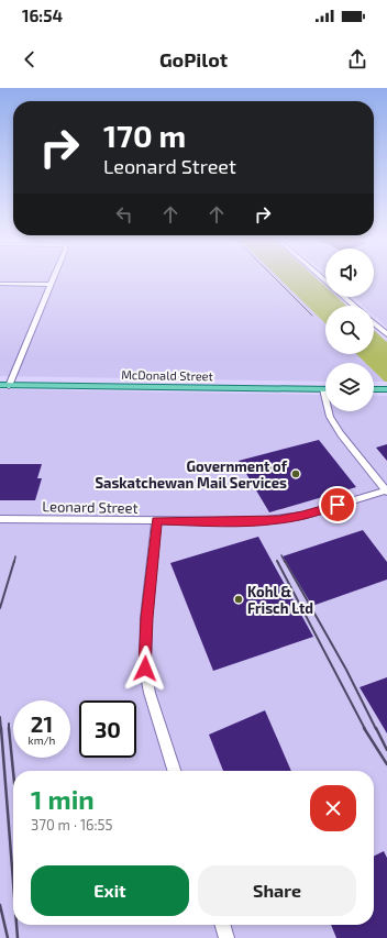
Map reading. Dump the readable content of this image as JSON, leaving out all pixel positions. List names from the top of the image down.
{
  "streets": {
    "main road": ["McDonald Street"],
    "street": ["Leonard Street"]
  },
  "places": ["Government of Saskatchewan Mail Services", "Kohl & Frisch Ltd"],
  "page": {
    "status": "16:54",
    "header": "GoPilot",
    "turn": ["170 m", "Leonard Street"],
    "speed": "21 km/h",
    "limit": "30",
    "heading": ["1 min", "370 m · 16:55"],
    "buttons": ["Exit", "Share"]
  }
}
